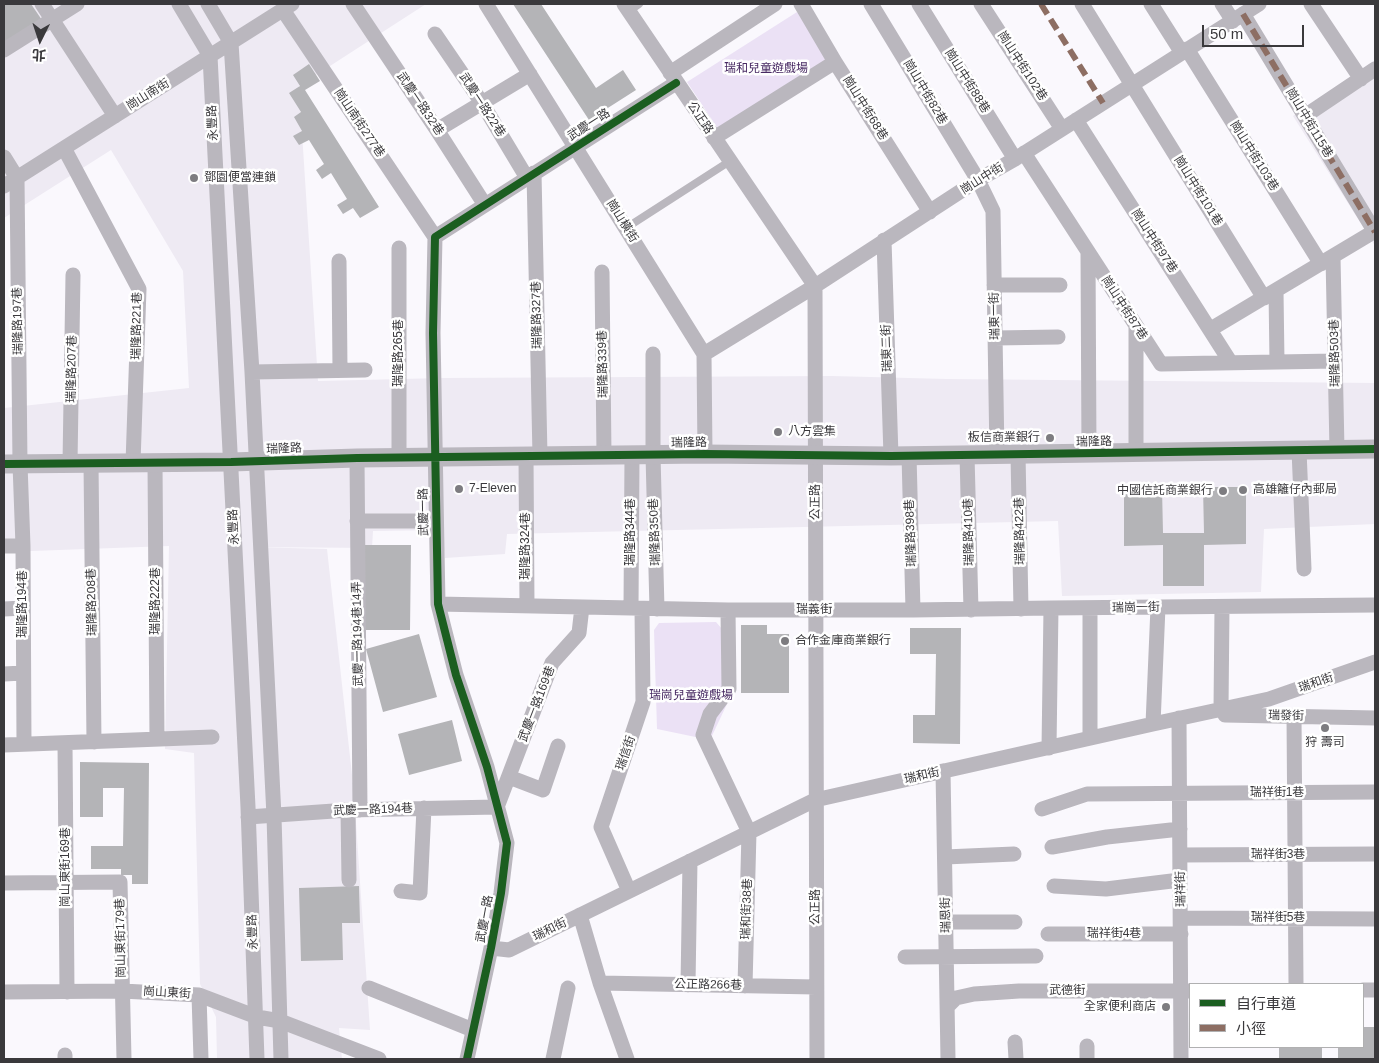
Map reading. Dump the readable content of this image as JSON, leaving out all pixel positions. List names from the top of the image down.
{
  "streets": {
    "street": [
      "崗山中街102巷",
      "崗山中街88巷",
      "崗山中街82巷",
      "崗山南街",
      "武慶一路32巷",
      "武慶一路22巷",
      "崗山中街68巷",
      "公正路",
      "永豐路",
      "崗山南街277巷",
      "崗山中街115巷",
      "武慶一路",
      "崗山中街103巷",
      "崗山中街",
      "崗山中街101巷",
      "崗山橫街",
      "崗山中街97巷",
      "崗山中街87巷",
      "瑞隆路327巷",
      "瑞東一街",
      "瑞隆路197巷",
      "瑞隆路221巷",
      "瑞東二街",
      "瑞隆路265巷",
      "瑞隆路503巷",
      "瑞隆路339巷",
      "瑞隆路207巷",
      "瑞隆路",
      "瑞隆路422巷",
      "瑞隆路344巷",
      "瑞隆路350巷",
      "瑞隆路410巷",
      "瑞隆路398巷",
      "瑞隆路324巷",
      "瑞隆路222巷",
      "瑞隆路208巷",
      "瑞隆路194巷",
      "瑞崗一街",
      "瑞義街",
      "武慶一路194巷14弄",
      "瑞和街",
      "武慶一路169巷",
      "瑞發街",
      "瑞信街",
      "瑞祥街1巷",
      "武慶一路194巷",
      "瑞祥街3巷",
      "崗山東街169巷",
      "瑞祥街",
      "瑞和街38巷",
      "瑞恩街",
      "瑞祥街5巷",
      "瑞祥街4巷",
      "崗山東街179巷",
      "公正路266巷",
      "武德街",
      "崗山東街"
    ]
  },
  "crossings": [
    ["崗山中街102巷", "崗山中街"],
    ["崗山中街88巷", "崗山中街"],
    ["崗山中街88巷", "崗山中街87巷"],
    ["崗山中街82巷", "崗山中街"],
    ["崗山中街82巷", "瑞東一街"],
    ["崗山南街", "永豐路"],
    ["崗山南街", "崗山南街277巷"],
    ["崗山南街", "瑞隆路197巷"],
    ["崗山南街", "瑞隆路221巷"],
    ["武慶一路32巷", "武慶一路"],
    ["武慶一路22巷", "武慶一路"],
    ["武慶一路22巷", "瑞隆路327巷"],
    ["崗山中街68巷", "崗山中街"],
    ["公正路", "武慶一路"],
    ["公正路", "崗山中街"],
    ["公正路", "瑞隆路"],
    ["公正路", "瑞義街"],
    ["公正路", "瑞和街"],
    ["公正路", "公正路266巷"],
    ["永豐路", "瑞隆路"],
    ["永豐路", "武慶一路194巷"],
    ["永豐路", "崗山東街"],
    ["崗山南街277巷", "武慶一路"],
    ["崗山中街115巷", "崗山中街"],
    ["武慶一路", "崗山橫街"],
    ["武慶一路", "瑞隆路327巷"],
    ["武慶一路", "瑞隆路"],
    ["武慶一路", "瑞義街"],
    ["武慶一路", "瑞和街"],
    ["武慶一路", "武慶一路169巷"],
    ["武慶一路", "武慶一路194巷"],
    ["崗山中街103巷", "崗山中街"],
    ["崗山中街103巷", "瑞隆路503巷"],
    ["崗山中街", "崗山中街101巷"],
    ["崗山中街", "崗山橫街"],
    ["崗山中街", "崗山中街97巷"],
    ["崗山中街", "崗山中街87巷"],
    ["崗山中街", "瑞東一街"],
    ["崗山中街", "瑞東二街"],
    ["崗山中街97巷", "崗山中街87巷"],
    ["崗山中街87巷", "瑞隆路503巷"],
    ["瑞隆路327巷", "瑞隆路"],
    ["瑞隆路327巷", "瑞隆路324巷"],
    ["瑞東一街", "瑞隆路"],
    ["瑞隆路197巷", "瑞隆路"],
    ["瑞隆路197巷", "瑞隆路194巷"],
    ["瑞隆路221巷", "瑞隆路"],
    ["瑞東二街", "瑞隆路"],
    ["瑞東二街", "瑞隆路398巷"],
    ["瑞隆路265巷", "瑞隆路"],
    ["瑞隆路503巷", "瑞隆路"],
    ["瑞隆路339巷", "瑞隆路"],
    ["瑞隆路207巷", "瑞隆路"],
    ["瑞隆路", "瑞隆路422巷"],
    ["瑞隆路", "瑞隆路344巷"],
    ["瑞隆路", "瑞隆路350巷"],
    ["瑞隆路", "瑞隆路410巷"],
    ["瑞隆路", "瑞隆路398巷"],
    ["瑞隆路", "瑞隆路324巷"],
    ["瑞隆路", "瑞隆路222巷"],
    ["瑞隆路", "瑞隆路208巷"],
    ["瑞隆路", "瑞隆路194巷"],
    ["瑞隆路", "武慶一路194巷14弄"],
    ["瑞隆路422巷", "瑞義街"],
    ["瑞隆路344巷", "瑞義街"],
    ["瑞隆路344巷", "瑞信街"],
    ["瑞隆路350巷", "瑞義街"],
    ["瑞隆路410巷", "瑞義街"],
    ["瑞隆路398巷", "瑞義街"],
    ["瑞隆路324巷", "瑞義街"],
    ["瑞崗一街", "瑞義街"],
    ["瑞義街", "武慶一路169巷"],
    ["瑞義街", "瑞信街"],
    ["武慶一路194巷14弄", "武慶一路194巷"],
    ["瑞和街", "瑞發街"],
    ["瑞和街", "瑞信街"],
    ["瑞和街", "瑞祥街"],
    ["瑞和街", "瑞和街38巷"],
    ["瑞和街", "瑞恩街"],
    ["武慶一路169巷", "武慶一路194巷"],
    ["瑞祥街1巷", "瑞祥街"],
    ["瑞祥街3巷", "瑞祥街"],
    ["崗山東街169巷", "崗山東街179巷"],
    ["崗山東街169巷", "崗山東街"],
    ["瑞祥街", "瑞祥街5巷"],
    ["瑞祥街", "瑞祥街4巷"],
    ["瑞祥街", "武德街"],
    ["瑞和街38巷", "公正路266巷"],
    ["瑞恩街", "武德街"],
    ["瑞祥街5巷", "瑞祥街4巷"],
    ["崗山東街179巷", "崗山東街"]
  ],
  "parks": ["瑞和兒童遊戲場", "瑞崗兒童遊戲場"],
  "places": [
    "鄧園便當連鎖",
    "八方雲集",
    "板信商業銀行",
    "7-Eleven",
    "高雄籬仔內郵局",
    "中國信託商業銀行",
    "合作金庫商業銀行",
    "狩 壽司",
    "全家便利商店"
  ],
  "legend": ["自行車道", "小徑"],
  "scale_bar": "50 m",
  "north": "bottom"
}
